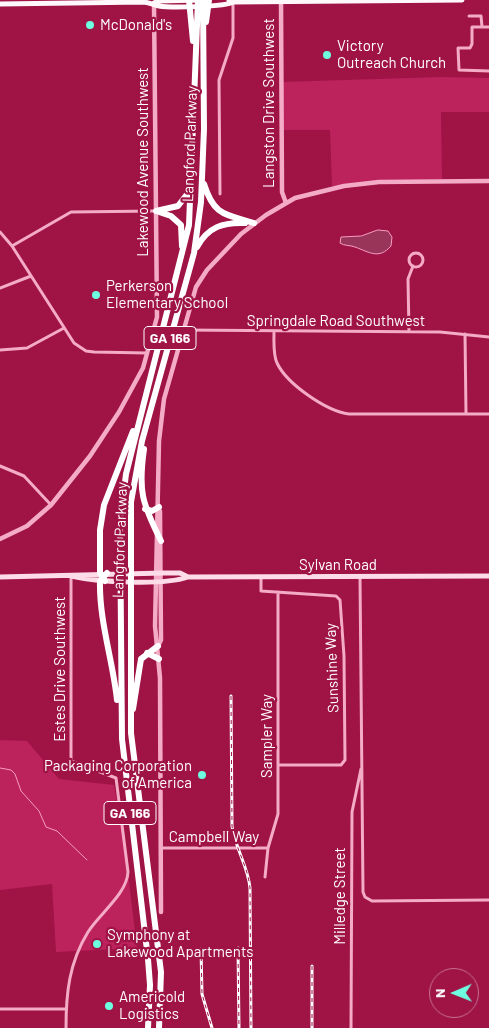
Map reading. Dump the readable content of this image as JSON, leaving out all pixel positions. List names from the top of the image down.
{
  "streets": {
    "highway": ["Langford Parkway", "GA 166"],
    "main road": ["Sylvan Road"],
    "street": [
      "Langston Drive Southwest",
      "Lakewood Avenue Southwest",
      "Springdale Road Southwest",
      "Sunshine Way",
      "Estes Drive Southwest",
      "Sampler Way",
      "Campbell Way",
      "Milledge Street"
    ]
  },
  "crossings": [
    ["Sylvan Road", "Sunshine Way"],
    ["Sylvan Road", "Estes Drive Southwest"],
    ["Sylvan Road", "Milledge Street"],
    ["Sunshine Way", "Sampler Way"],
    ["Sampler Way", "Campbell Way"]
  ],
  "places": [
    "McDonald's",
    "Victory Outreach Church",
    "Perkerson Elementary School",
    "Packaging Corporation of America",
    "Symphony at Lakewood Apartments",
    "Americold Logistics"
  ],
  "north": "left"
}
